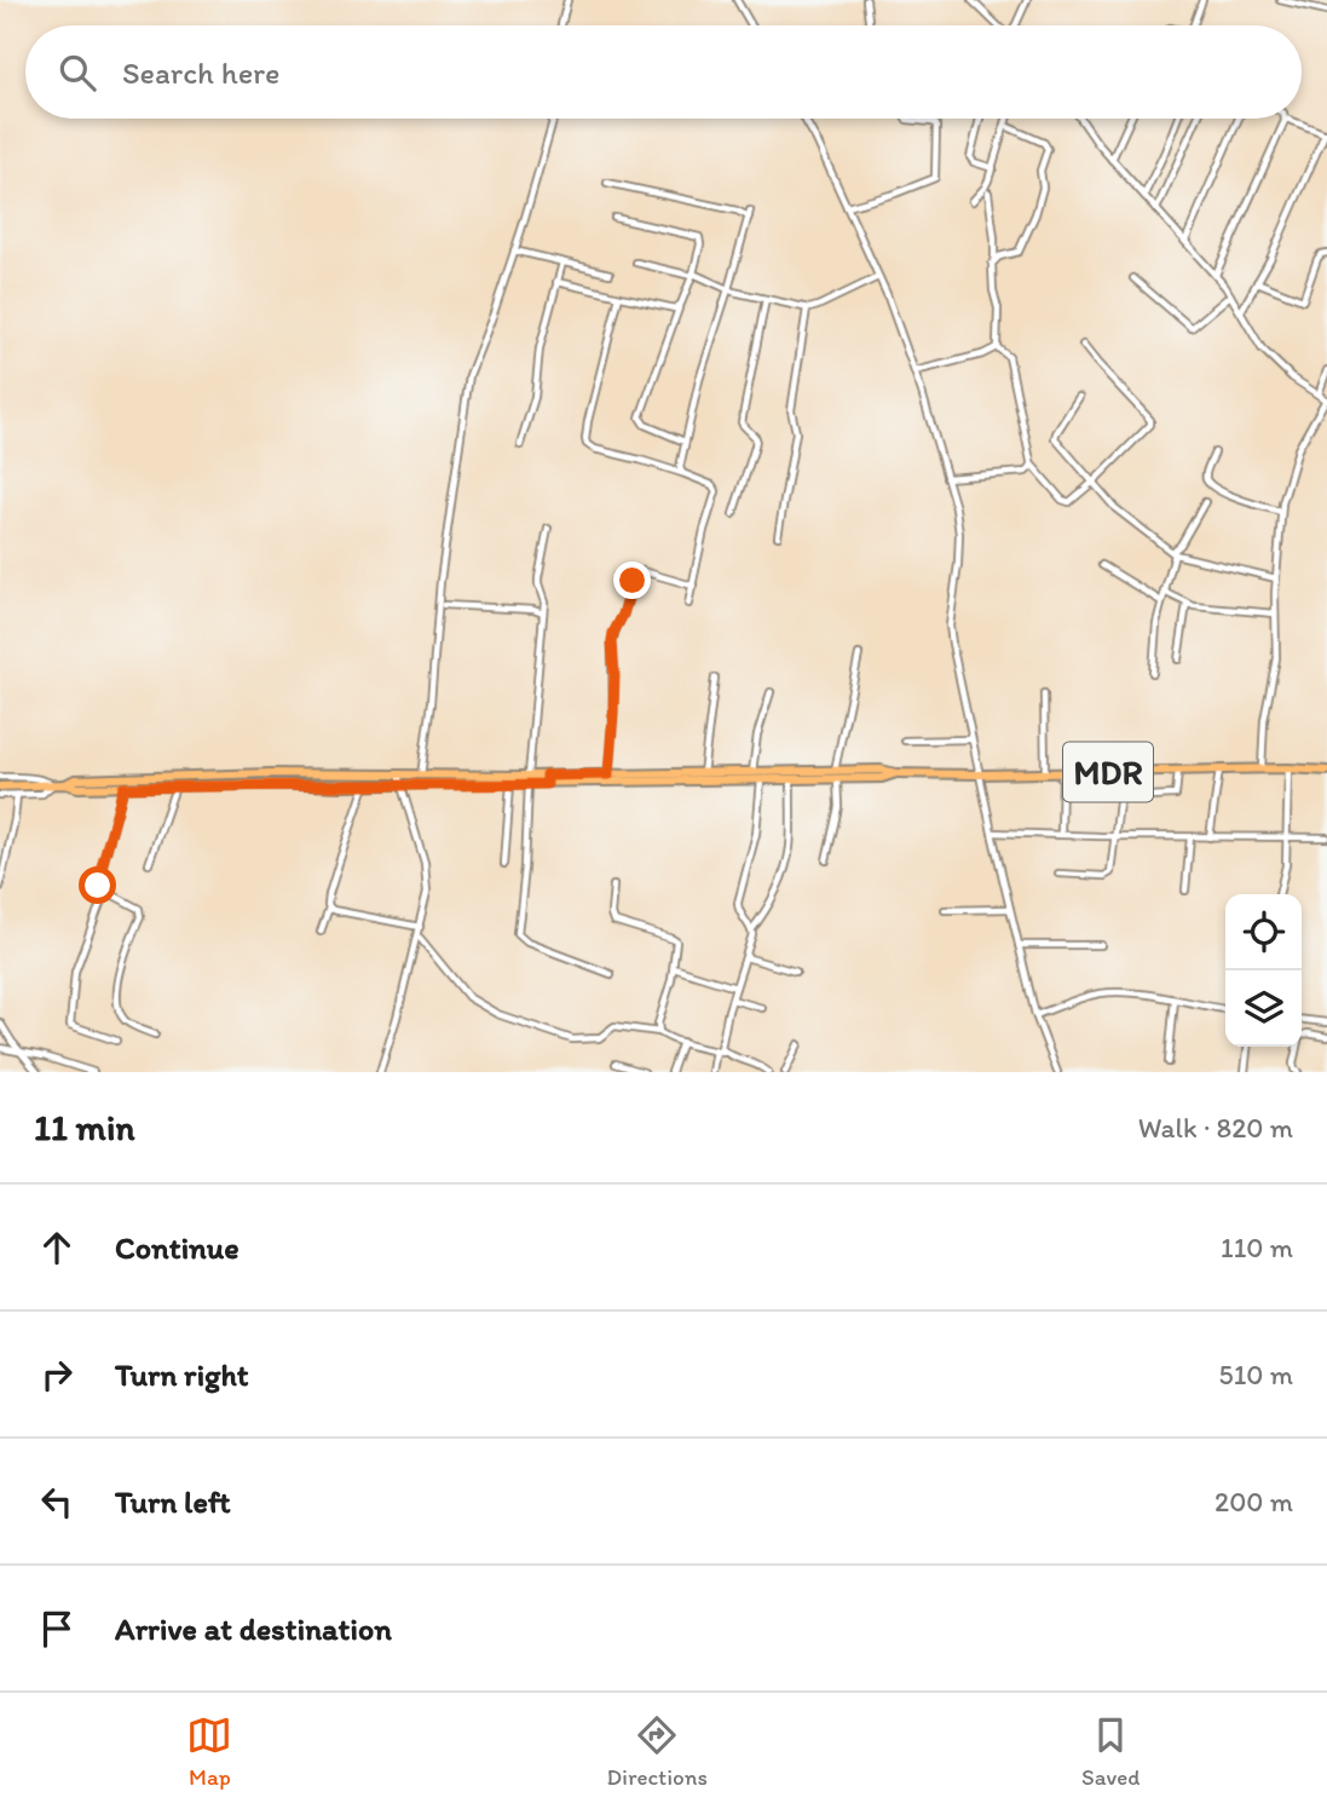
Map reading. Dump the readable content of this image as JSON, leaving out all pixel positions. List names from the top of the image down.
{
  "streets": {
    "main road": ["MDR"]
  },
  "page": {
    "search": "Search here",
    "heading": ["11 min", "Walk · 820 m"],
    "list": [
      ["Continue", "110 m"],
      ["Turn right", "510 m"],
      ["Turn left", "200 m"],
      "Arrive at destination"
    ],
    "nav": ["Map", "Directions", "Saved"]
  }
}
